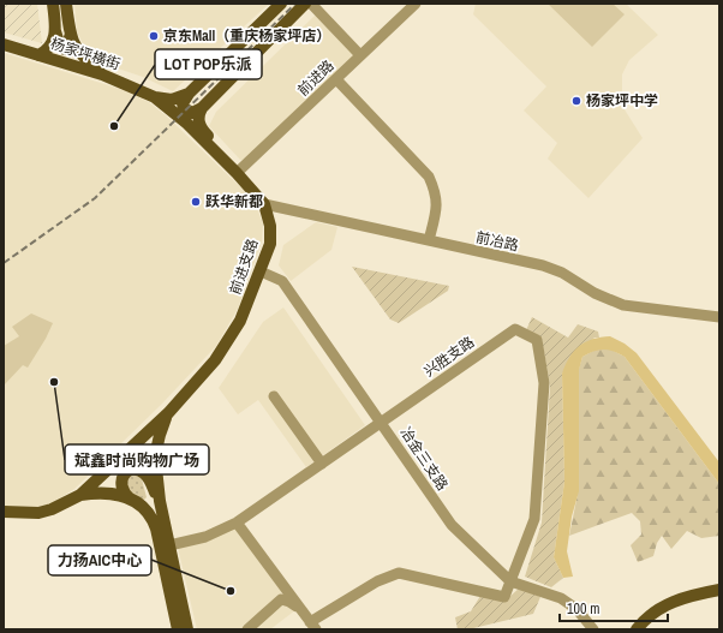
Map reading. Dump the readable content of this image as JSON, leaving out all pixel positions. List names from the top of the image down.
{
  "streets": {
    "main road": ["杨家坪横街", "前进支路"],
    "street": [
      "前进路",
      "前冶路",
      "兴胜支路",
      "冶金三支路"
    ]
  },
  "crossings": [
    ["杨家坪横街", "前进支路"],
    ["前进路", "前进支路"],
    ["前冶路", "前进支路"],
    ["前进支路", "冶金三支路"],
    ["兴胜支路", "冶金三支路"]
  ],
  "places": [
    "京东Mall（重庆杨家坪店）",
    "杨家坪中学",
    "LOT POP乐派",
    "跃华新都",
    "斌鑫时尚购物广场",
    "力扬AIC中心"
  ],
  "scale_bar": "100 m"
}
